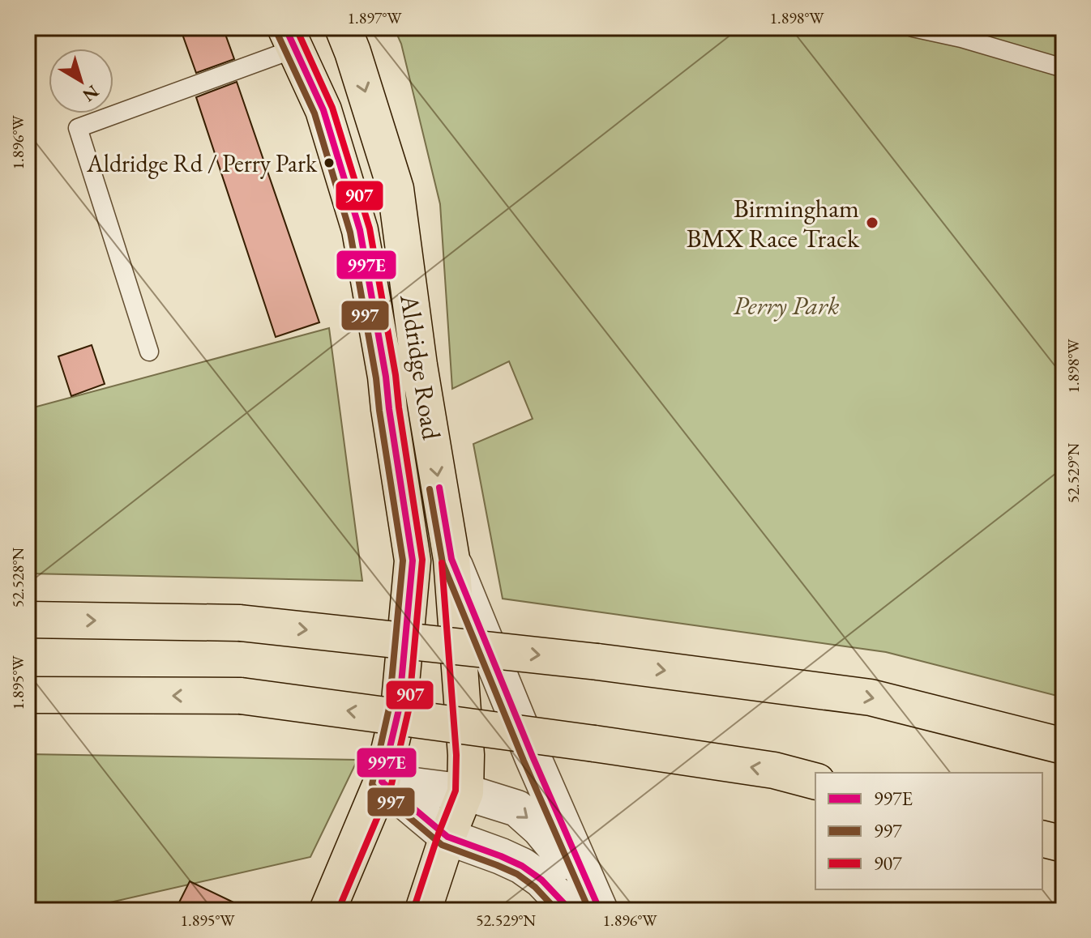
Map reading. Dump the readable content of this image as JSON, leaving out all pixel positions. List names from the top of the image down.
{
  "streets": {
    "main road": ["Aldridge Road"]
  },
  "parks": ["Perry Park"],
  "places": ["Aldridge Rd / Perry Park", "Birmingham BMX Race Track"],
  "lines": ["transit line 997E", "transit line 907", "transit line 997"],
  "legend": ["997E", "997", "907"],
  "north": "bottom right",
  "coordinates": [
    "1.897°W",
    "1.898°W",
    "1.896°W",
    "52.529°N",
    "52.528°N",
    "1.895°W"
  ]
}
